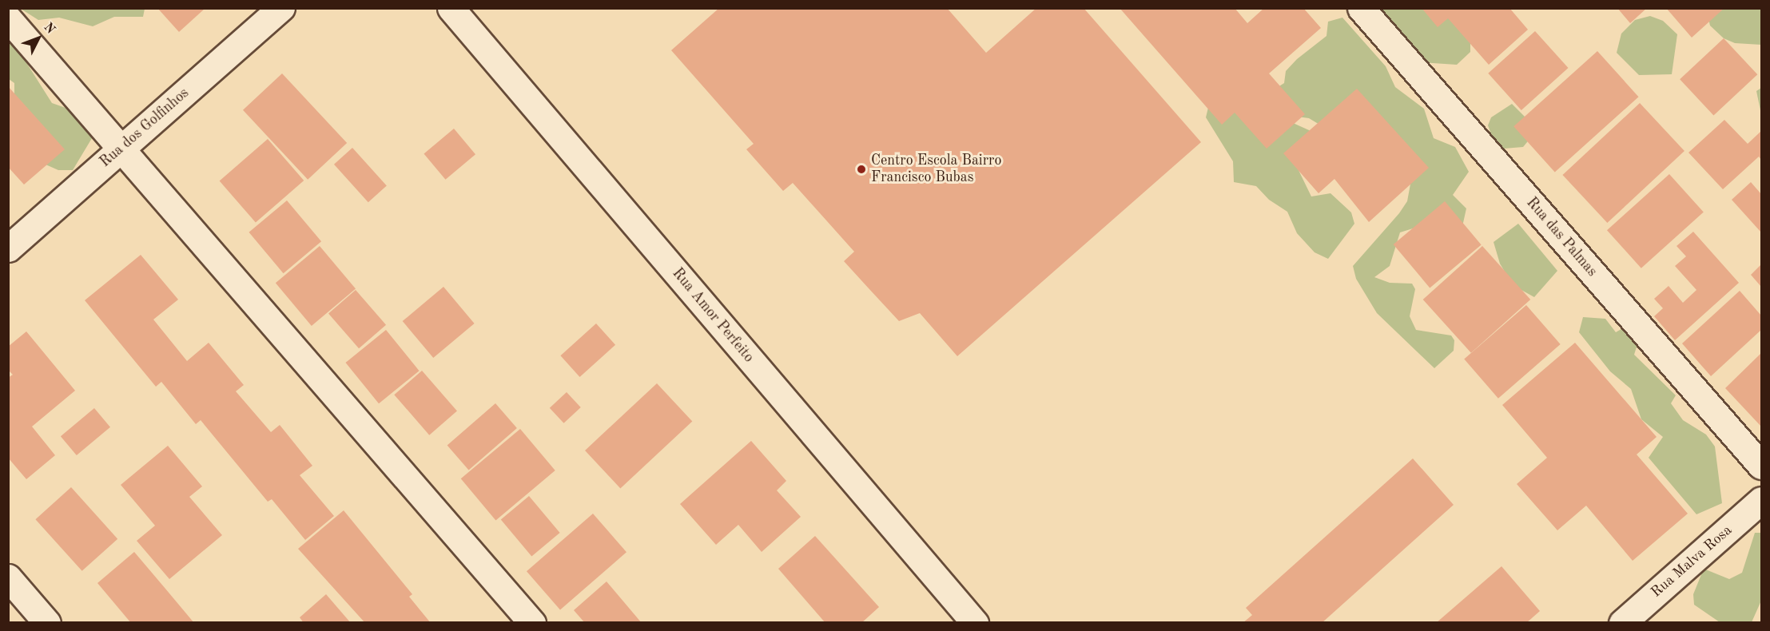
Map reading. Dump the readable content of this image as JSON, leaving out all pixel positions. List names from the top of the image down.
{
  "streets": {
    "street": [
      "Rua dos Golfinhos",
      "Rua das Palmas",
      "Rua Amor Perfeito",
      "Rua Malva Rosa"
    ]
  },
  "places": ["Centro Escola Bairro Francisco Bubas"],
  "north": "top right"
}
